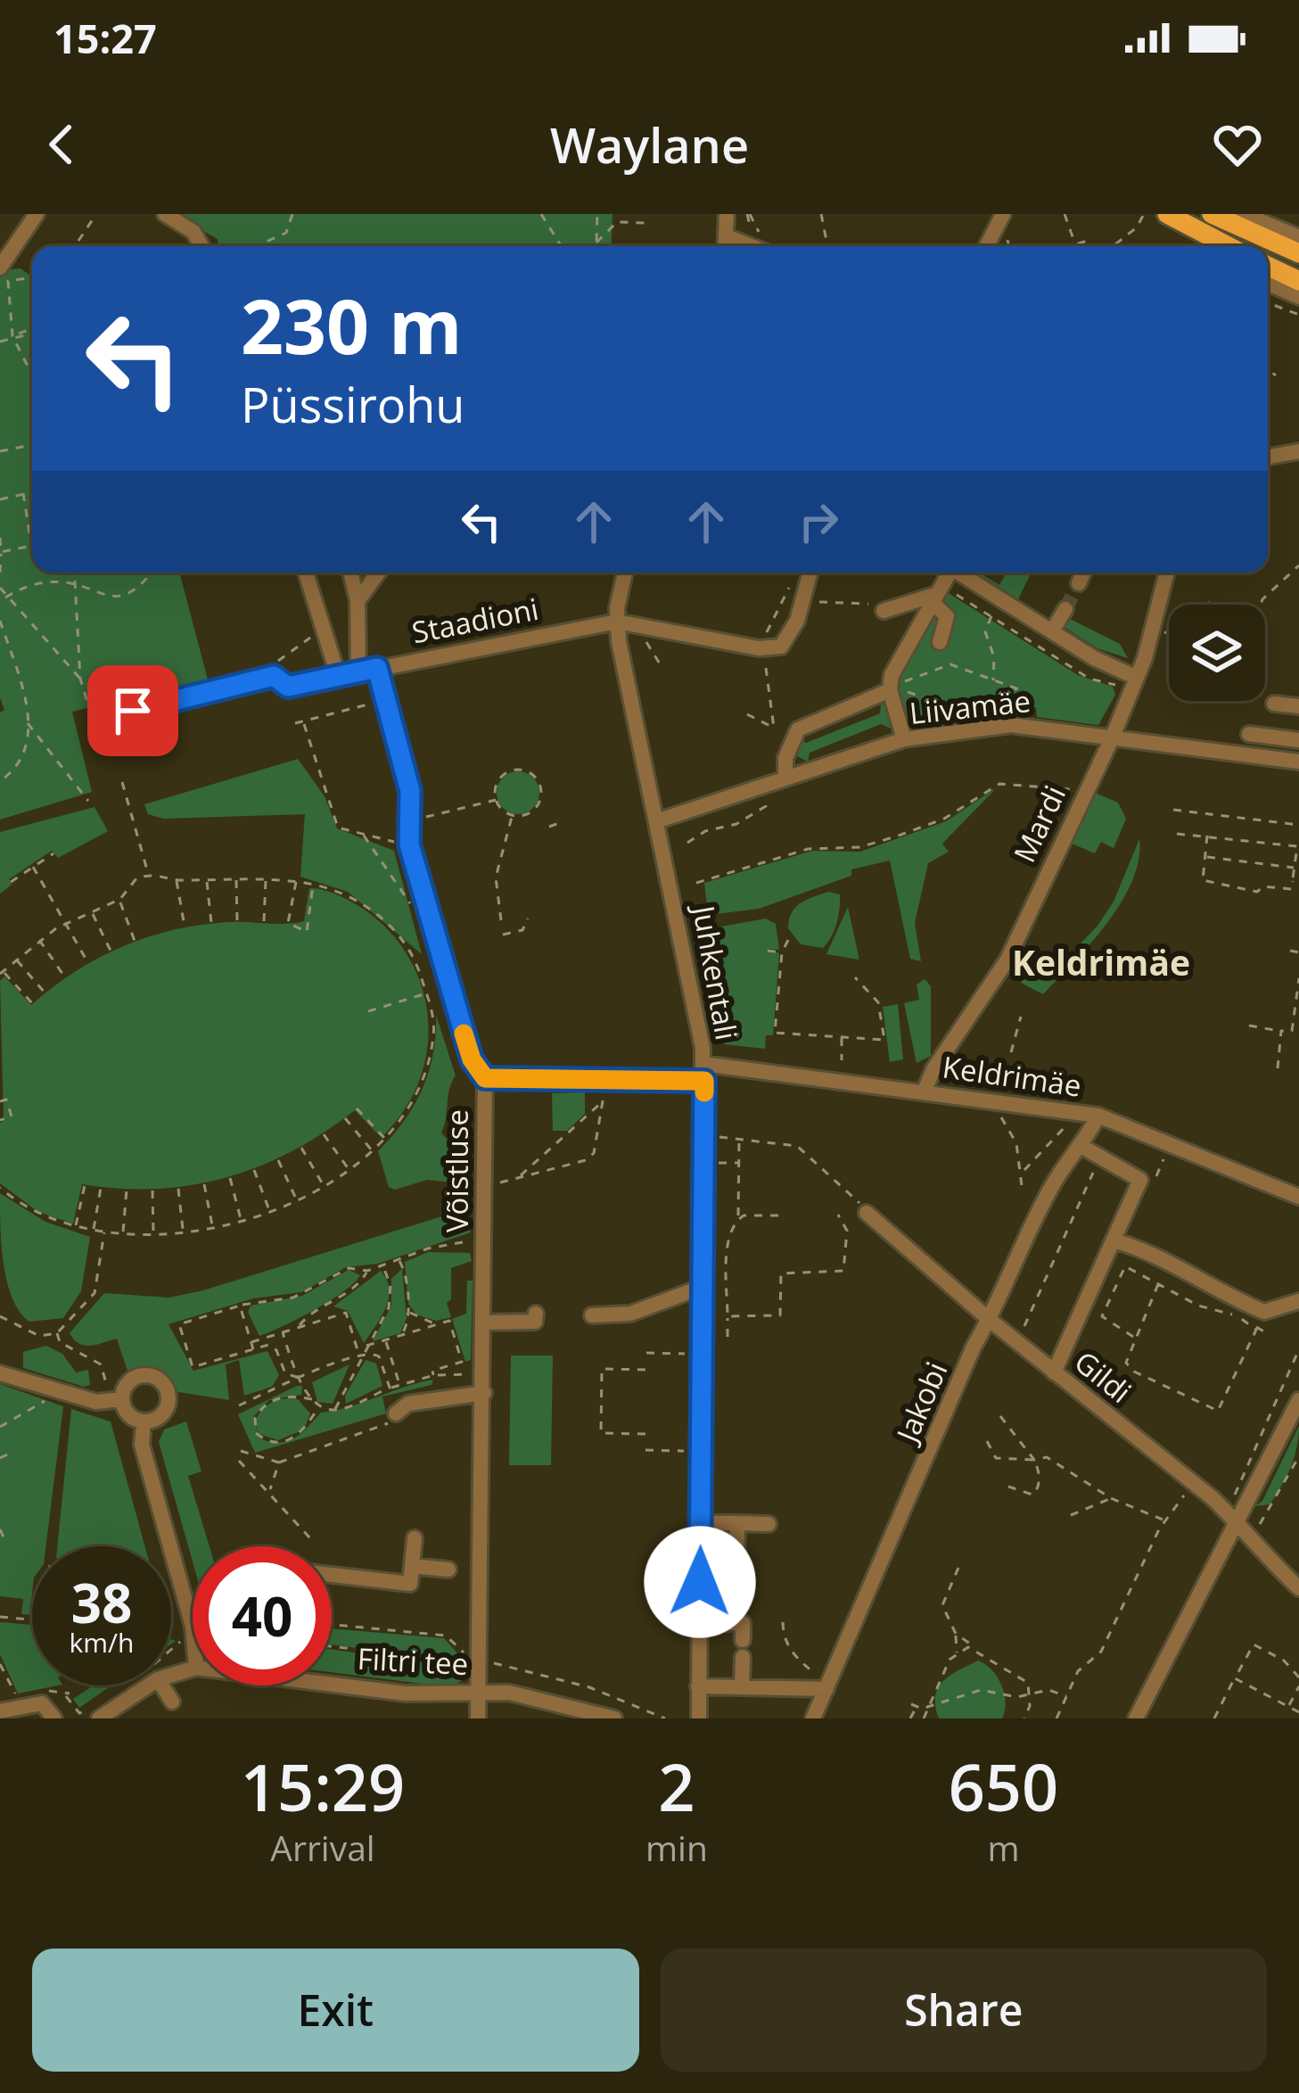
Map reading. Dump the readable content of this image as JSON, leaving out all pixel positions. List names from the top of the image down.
{
  "streets": {
    "street": [
      "Staadioni",
      "Liivamäe",
      "Mardi",
      "Juhkentali",
      "Keldrimäe",
      "Võistluse",
      "Gildi",
      "Jakobi",
      "Filtri tee"
    ]
  },
  "crossings": [
    ["Staadioni", "Juhkentali"],
    ["Staadioni", "Võistluse"],
    ["Liivamäe", "Mardi"],
    ["Liivamäe", "Juhkentali"],
    ["Mardi", "Keldrimäe"],
    ["Juhkentali", "Keldrimäe"],
    ["Keldrimäe", "Jakobi"],
    ["Võistluse", "Filtri tee"],
    ["Gildi", "Jakobi"]
  ],
  "districts": ["Keldrimäe"],
  "page": {
    "status": "15:27",
    "header": "Waylane",
    "turn": ["230 m", "Püssirohu"],
    "speed": "38 km/h",
    "limit": "40",
    "eta": [
      "15:29",
      "Arrival",
      "2",
      "min",
      "650",
      "m"
    ],
    "buttons": ["Exit", "Share"]
  }
}
